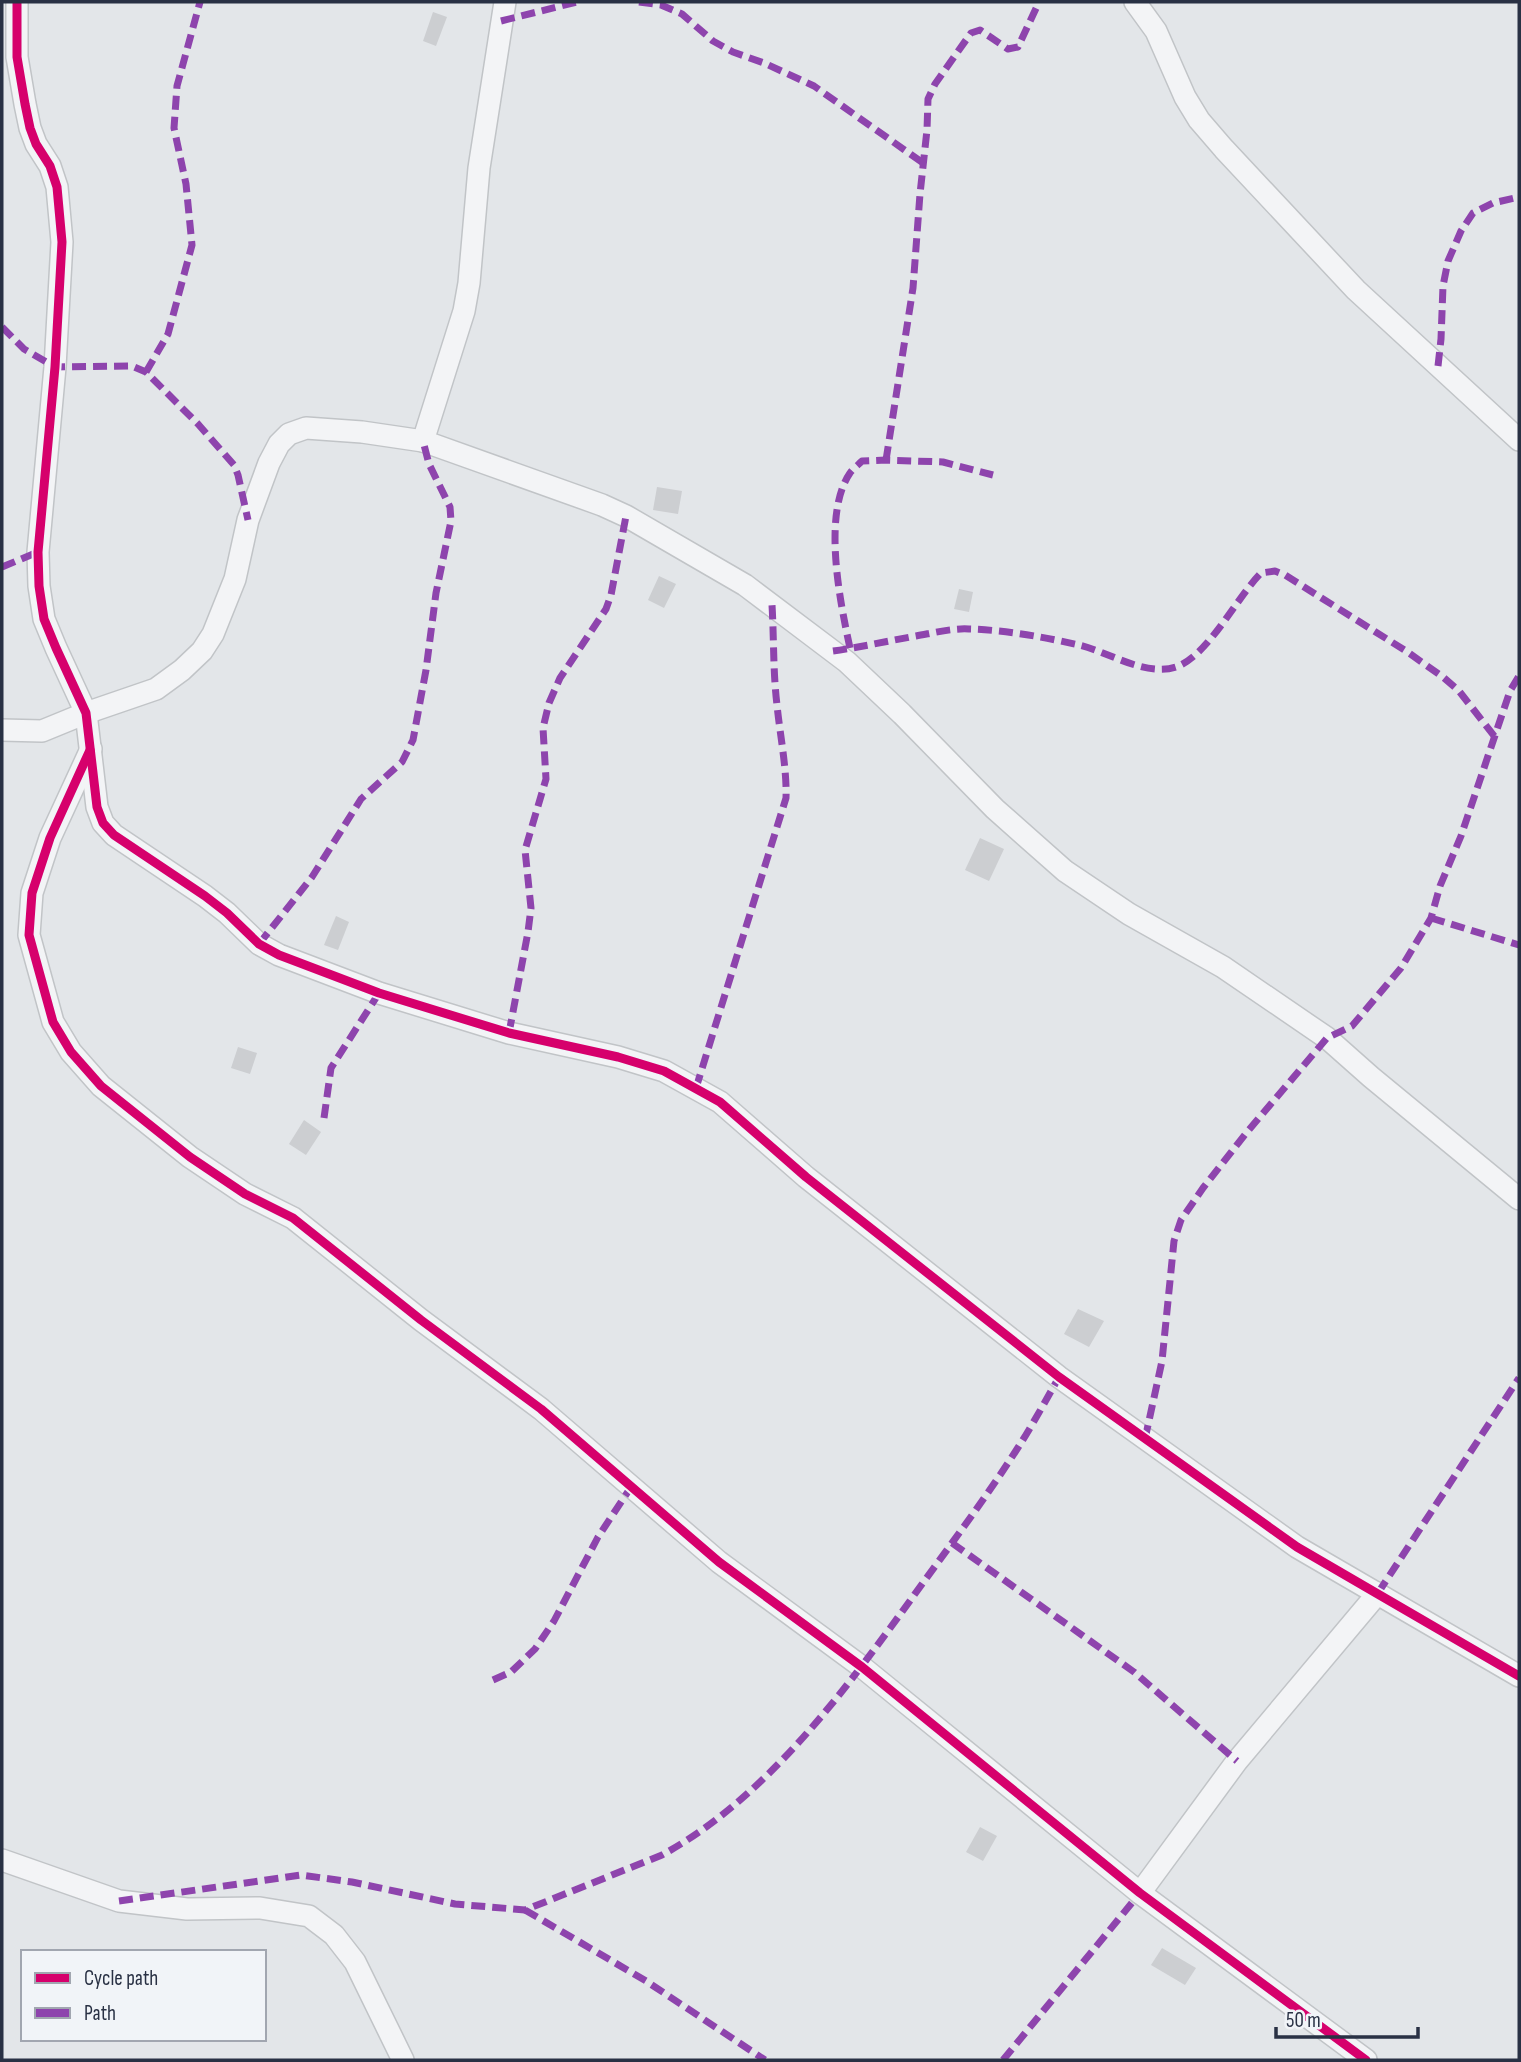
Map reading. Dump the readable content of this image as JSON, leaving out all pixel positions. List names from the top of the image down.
{
  "legend": ["Cycle path", "Path"],
  "scale_bar": "50 m"
}
